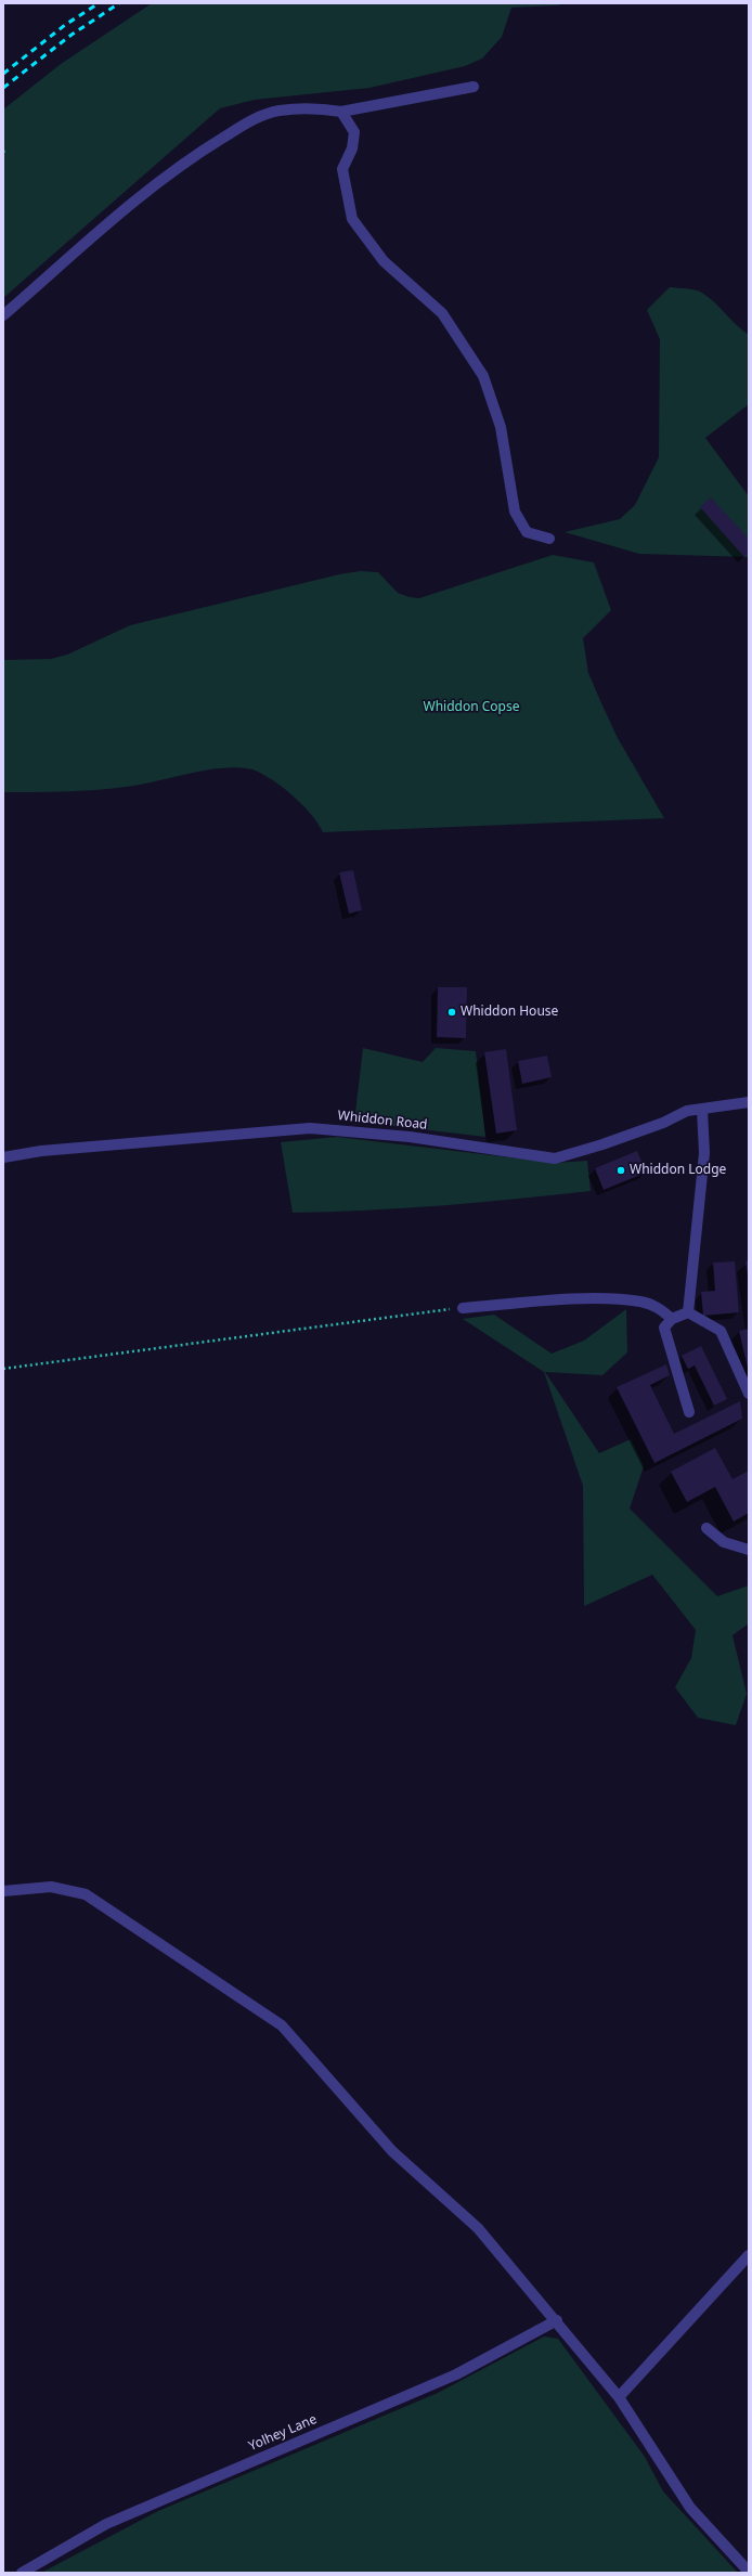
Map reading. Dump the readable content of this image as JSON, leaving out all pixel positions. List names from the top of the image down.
{
  "streets": {
    "street": ["Whiddon Road", "Yolhey Lane"]
  },
  "parks": ["Whiddon Copse"],
  "places": ["Whiddon House", "Whiddon Lodge"]
}
